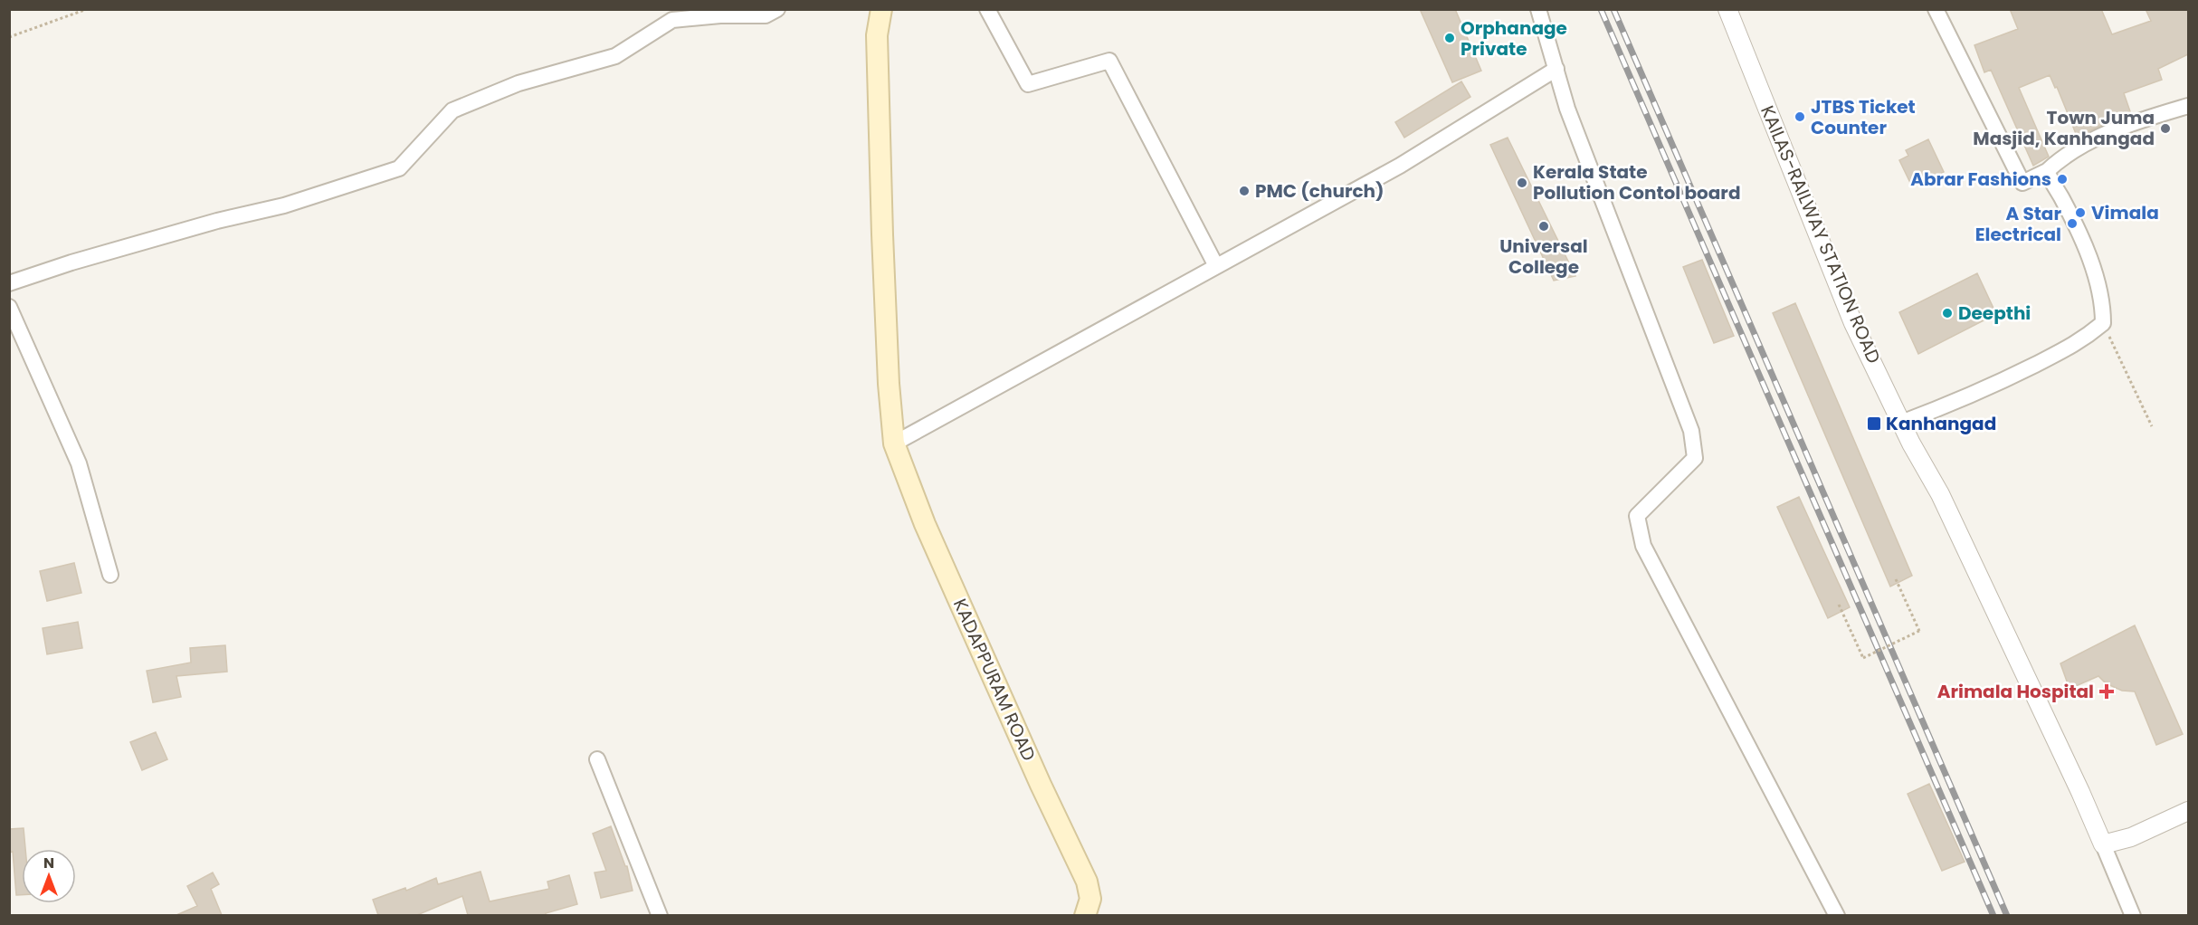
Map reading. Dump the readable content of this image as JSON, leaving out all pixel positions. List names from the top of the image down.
{
  "streets": {
    "main road": ["KADAPPURAM ROAD"],
    "street": ["KAILAS-RAILWAY STATION ROAD"]
  },
  "places": {
    "other": [
      "Orphanage Private",
      "JTBS Ticket Counter",
      "Town Juma Masjid, Kanhangad",
      "Abrar Fashions",
      "Kerala State Pollution Contol board",
      "PMC (church)",
      "Vimala",
      "A Star Electrical",
      "Universal College",
      "Deepthi"
    ],
    "transit": ["Kanhangad"],
    "health": ["Arimala Hospital"]
  },
  "north": "top"
}
